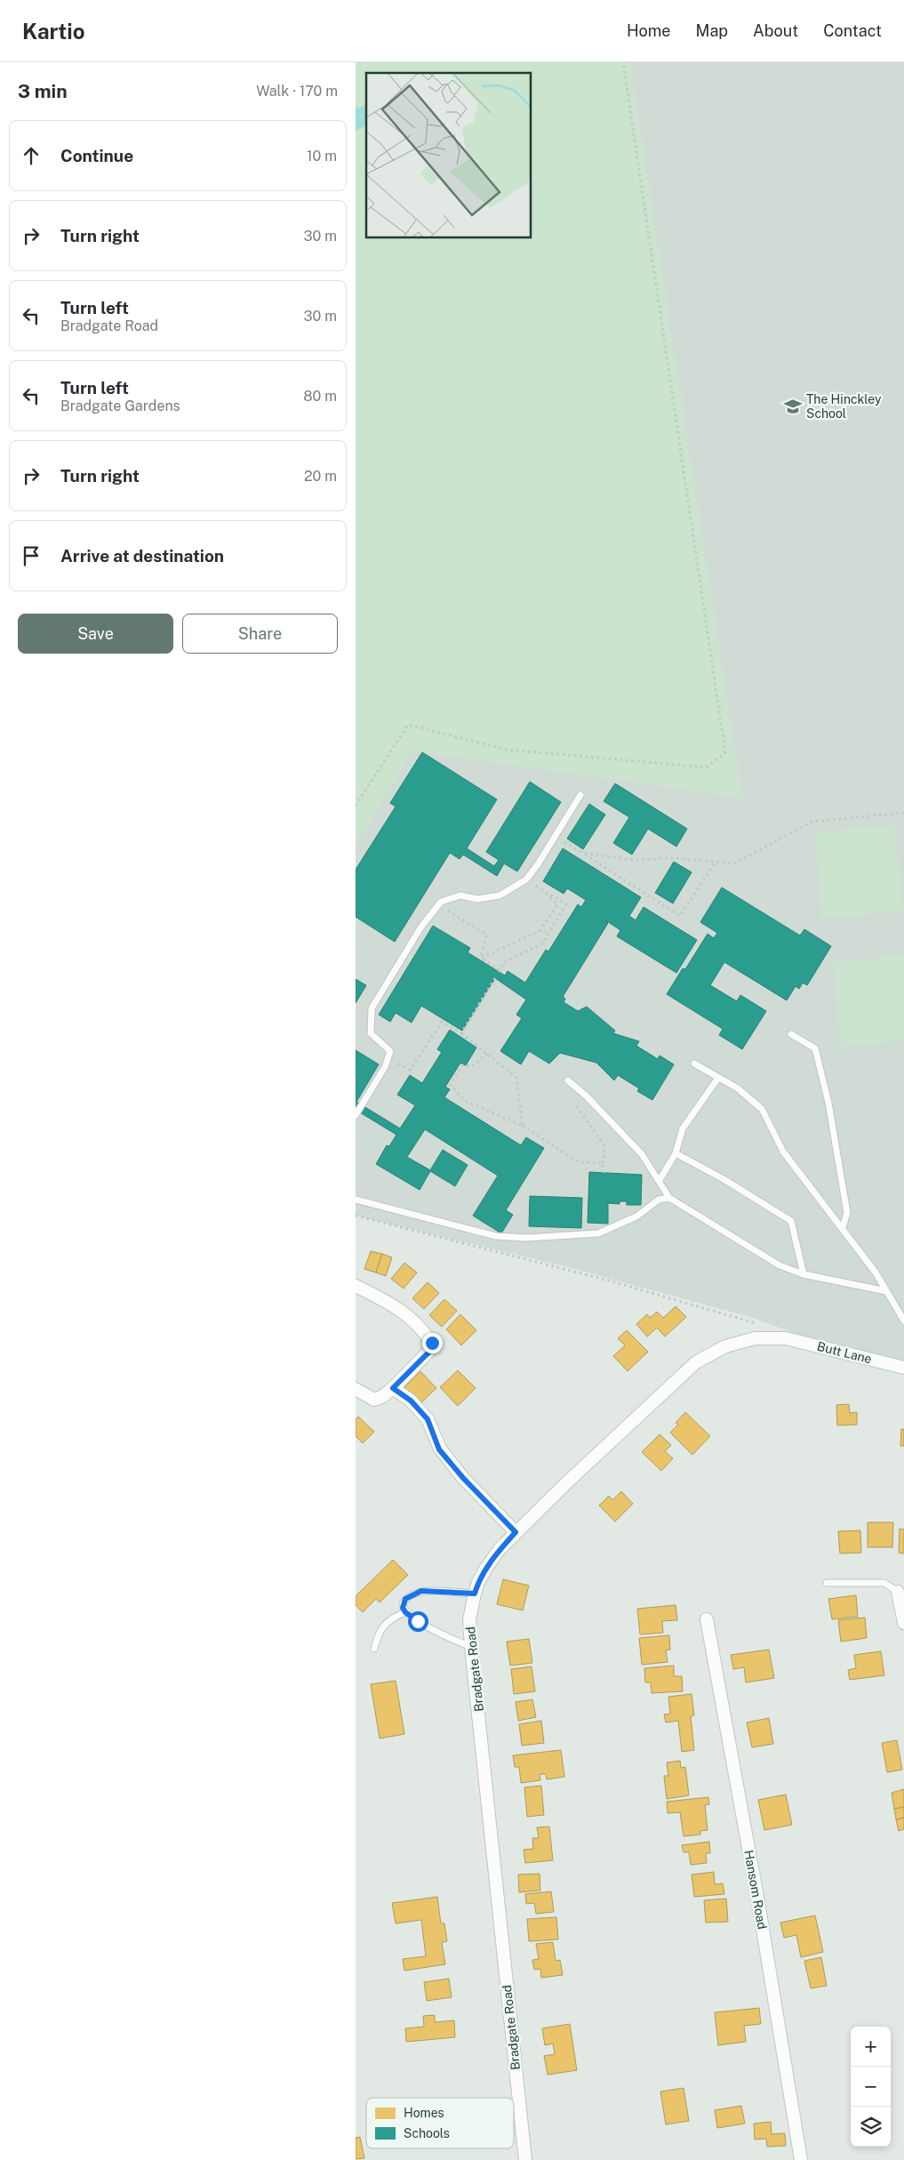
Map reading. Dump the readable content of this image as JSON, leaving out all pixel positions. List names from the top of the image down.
{
  "streets": {
    "street": ["Butt Lane", "Bradgate Road", "Hansom Road"]
  },
  "crossings": [
    ["Butt Lane", "Bradgate Road"]
  ],
  "places": {
    "school or university": ["The Hinckley School"]
  },
  "legend": ["Homes", "Schools"],
  "page": {
    "header": "Kartio",
    "nav": [
      "Home",
      "Map",
      "About",
      "Contact"
    ],
    "heading": ["3 min", "Walk · 170 m"],
    "list": [
      ["Continue", "10 m"],
      ["Turn right", "30 m"],
      ["Turn left", "Bradgate Road", "30 m"],
      ["Turn left", "Bradgate Gardens", "80 m"],
      ["Turn right", "20 m"],
      "Arrive at destination"
    ],
    "buttons": ["Save", "Share"],
    "map_buttons": ["+", "−"]
  }
}
